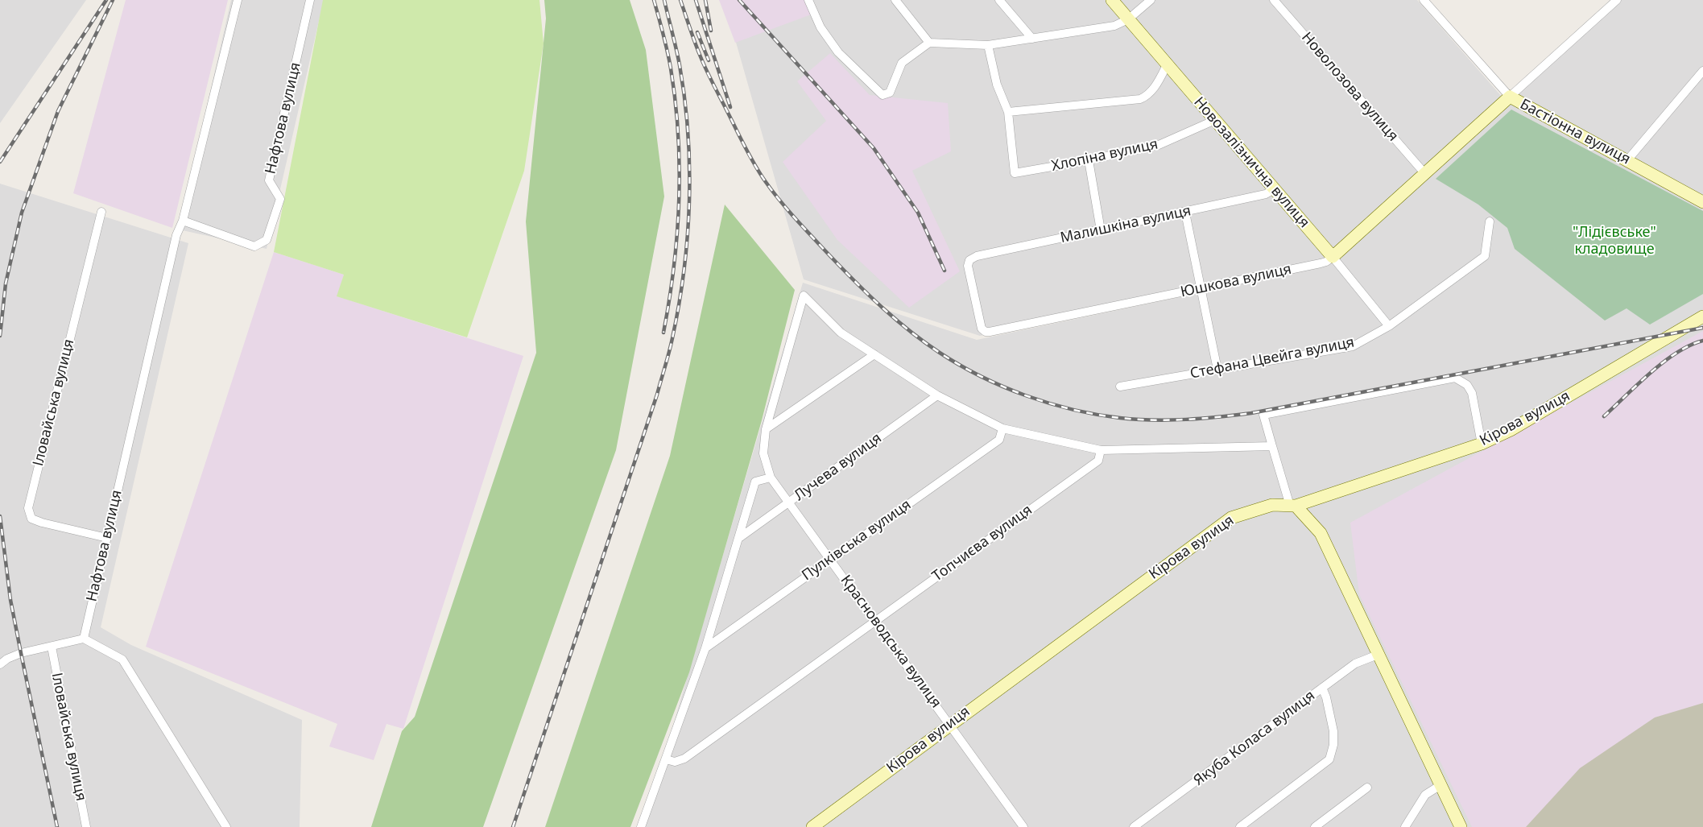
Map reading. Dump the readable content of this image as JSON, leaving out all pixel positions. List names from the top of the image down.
{
  "streets": {
    "main road": [
      "Бастіонна вулиця",
      "Новозалізнична вулиця",
      "Юшкова вулиця",
      "Кірова вулиця"
    ],
    "street": [
      "Новолозова вулиця",
      "Нафтова вулиця",
      "Хлопіна вулиця",
      "Малишкіна вулиця",
      "Стефана Цвейга вулиця",
      "Іловайська вулиця",
      "Лучева вулиця",
      "Пулківська вулиця",
      "Топчиєва вулиця",
      "Красноводська вулиця",
      "Якуба Коласа вулиця"
    ]
  },
  "crossings": [
    ["Новолозова вулиця", "Юшкова вулиця"],
    ["Нафтова вулиця", "Іловайська вулиця"],
    ["Бастіонна вулиця", "Юшкова вулиця"],
    ["Хлопіна вулиця", "Новозалізнична вулиця"],
    ["Новозалізнична вулиця", "Малишкіна вулиця"],
    ["Новозалізнична вулиця", "Юшкова вулиця"],
    ["Новозалізнична вулиця", "Стефана Цвейга вулиця"],
    ["Малишкіна вулиця", "Юшкова вулиця"],
    ["Кірова вулиця", "Красноводська вулиця"],
    ["Лучева вулиця", "Красноводська вулиця"],
    ["Пулківська вулиця", "Красноводська вулиця"],
    ["Топчиєва вулиця", "Красноводська вулиця"]
  ],
  "parks": ["\"Лідієвське\" кладовище"]
}
